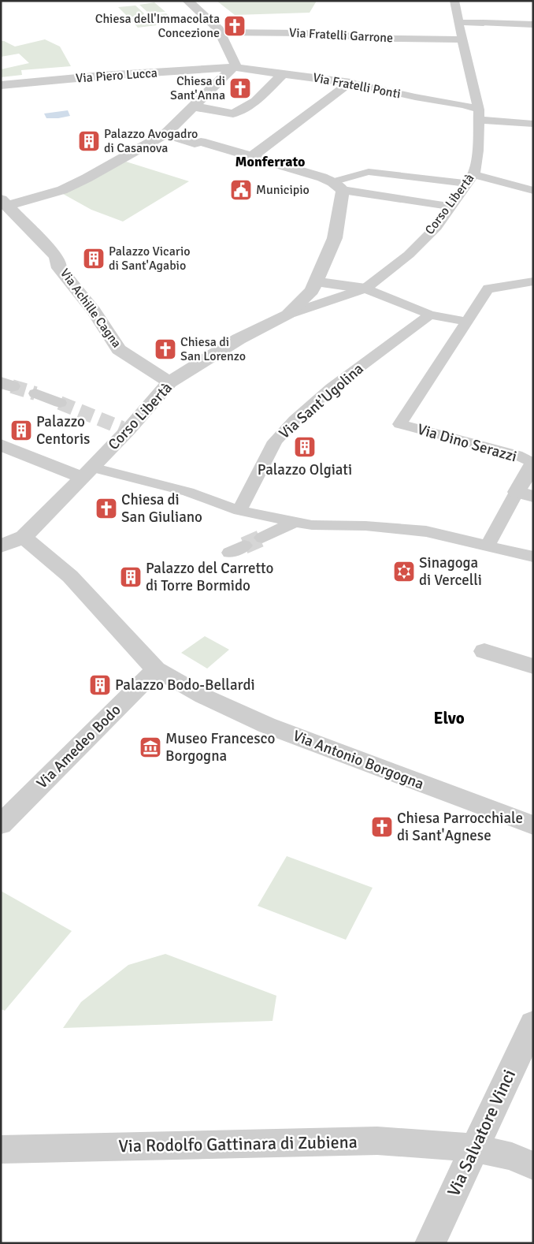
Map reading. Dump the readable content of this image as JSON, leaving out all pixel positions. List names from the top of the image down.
{
  "streets": {
    "street": [
      "Via Fratelli Garrone",
      "Via Piero Lucca",
      "Via Fratelli Ponti",
      "Corso Libertà",
      "Via Achille Cagna",
      "Via Sant'Ugolina",
      "Via Dino Serazzi",
      "Via Amedeo Bodo",
      "Via Antonio Borgogna",
      "Via Salvatore Vinci",
      "Via Rodolfo Gattinara di Zubiena"
    ]
  },
  "crossings": [
    ["Via Fratelli Garrone", "Corso Libertà"],
    ["Via Piero Lucca", "Via Fratelli Ponti"],
    ["Via Fratelli Ponti", "Corso Libertà"],
    ["Corso Libertà", "Via Achille Cagna"],
    ["Corso Libertà", "Via Antonio Borgogna"],
    ["Via Amedeo Bodo", "Via Antonio Borgogna"],
    ["Via Salvatore Vinci", "Via Rodolfo Gattinara di Zubiena"]
  ],
  "districts": ["Monferrato", "Elvo"],
  "places": {
    "church": [
      "Chiesa dell'Immacolata Concezione",
      "Chiesa di Sant'Anna",
      "Chiesa di San Lorenzo",
      "Chiesa di San Giuliano",
      "Chiesa Parrocchiale di Sant'Agnese"
    ],
    "building": [
      "Palazzo Avogadro di Casanova",
      "Palazzo Vicario di Sant'Agabio",
      "Palazzo Centoris",
      "Palazzo Olgiati",
      "Palazzo del Carretto di Torre Bormido",
      "Palazzo Bodo-Bellardi"
    ],
    "public building": ["Municipio"],
    "synagogue": ["Sinagoga di Vercelli"],
    "museum": ["Museo Francesco Borgogna"]
  }
}
